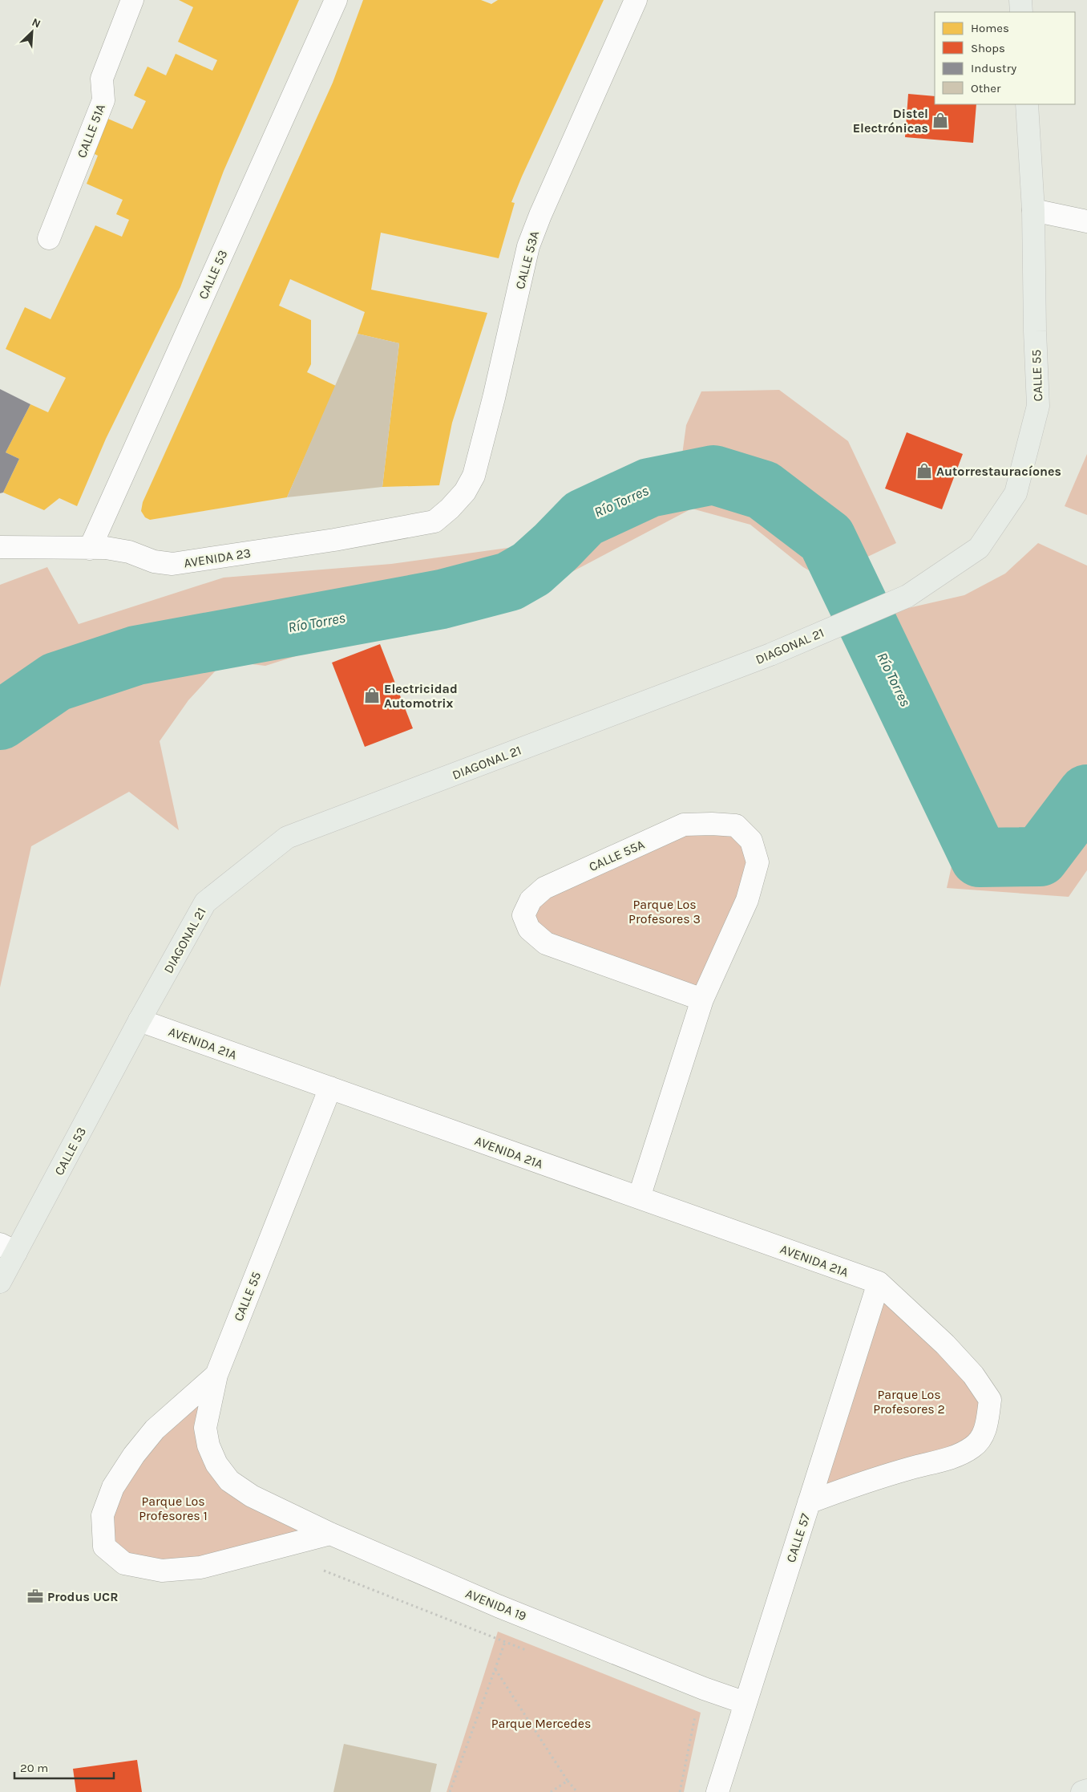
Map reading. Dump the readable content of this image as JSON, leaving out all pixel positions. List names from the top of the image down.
{
  "streets": {
    "main road": ["CALLE 53", "CALLE 55", "DIAGONAL 21"],
    "street": [
      "CALLE 51A",
      "CALLE 53A",
      "AVENIDA 23",
      "CALLE 55A",
      "AVENIDA 21A",
      "CALLE 57",
      "AVENIDA 19"
    ]
  },
  "crossings": [
    ["CALLE 53A", "AVENIDA 23"],
    ["CALLE 53", "AVENIDA 23"],
    ["CALLE 53", "DIAGONAL 21"],
    ["CALLE 53", "AVENIDA 21A"],
    ["CALLE 55", "DIAGONAL 21"],
    ["CALLE 55", "AVENIDA 21A"],
    ["CALLE 55", "AVENIDA 19"],
    ["DIAGONAL 21", "AVENIDA 21A"],
    ["CALLE 55A", "AVENIDA 21A"],
    ["AVENIDA 21A", "CALLE 57"],
    ["CALLE 57", "AVENIDA 19"]
  ],
  "water": ["Río Torres"],
  "parks": [
    "Parque Los Profesores 3",
    "Parque Los Profesores 2",
    "Parque Los Profesores 1",
    "Parque Mercedes"
  ],
  "places": {
    "shop": ["Distel Electrónicas", "Autorrestauracíones", "Electricidad Automotrix"],
    "office": ["Produs UCR"]
  },
  "legend": [
    "Homes",
    "Shops",
    "Industry",
    "Other"
  ],
  "scale_bar": "20 m",
  "north": "top right"
}
